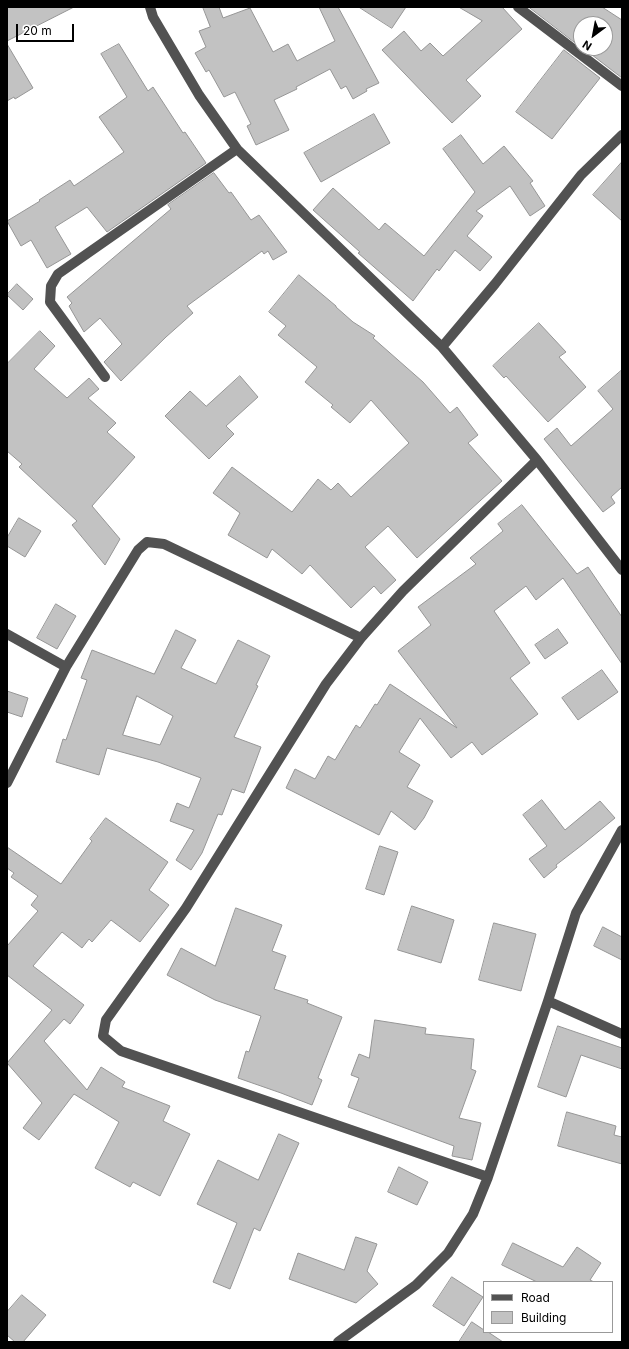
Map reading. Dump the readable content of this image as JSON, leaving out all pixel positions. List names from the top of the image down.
{
  "legend": ["Road", "Building"],
  "scale_bar": "20 m",
  "north": "bottom left"
}
